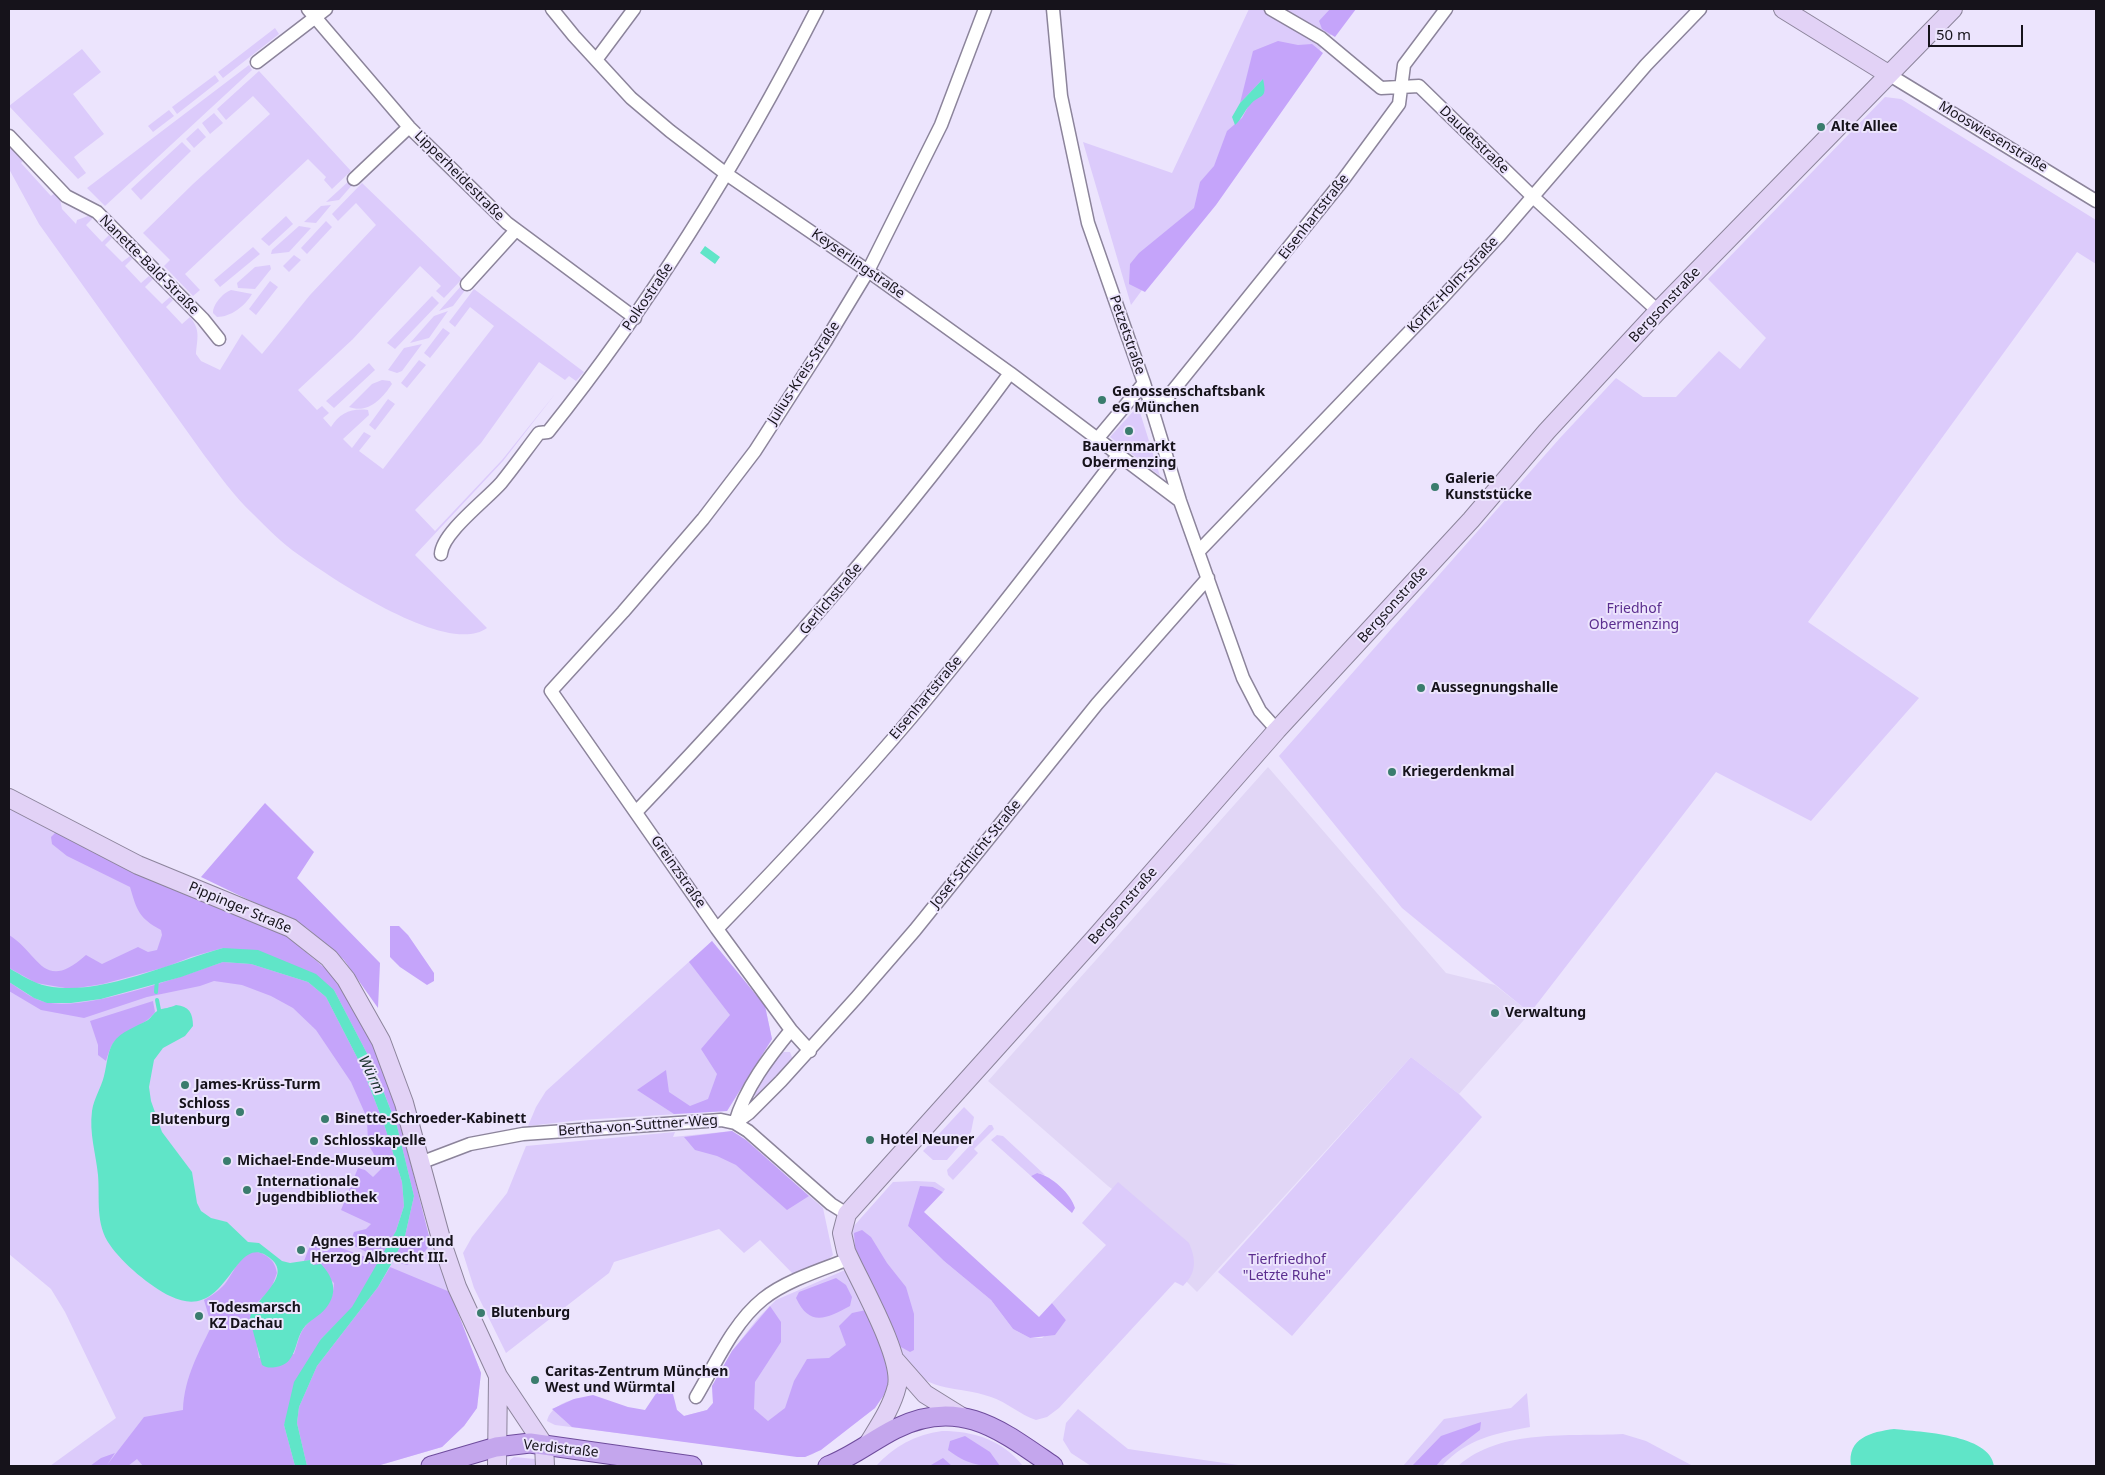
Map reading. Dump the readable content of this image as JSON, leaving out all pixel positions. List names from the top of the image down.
{
  "streets": {
    "main road": ["Verdistraße"],
    "street": [
      "Mooswiesenstraße",
      "Daudetstraße",
      "Lipperheidestraße",
      "Eisenhartstraße",
      "Keyserlingstraße",
      "Nanette-Bald-Straße",
      "Korfiz-Holm-Straße",
      "Polkostraße",
      "Bergsonstraße",
      "Petzetstraße",
      "Julius-Kreis-Straße",
      "Gerlichstraße",
      "Josef-Schlicht-Straße",
      "Greinzstraße",
      "Pippinger Straße",
      "Bertha-von-Suttner-Weg"
    ]
  },
  "crossings": [
    ["Mooswiesenstraße", "Bergsonstraße"],
    ["Daudetstraße", "Eisenhartstraße"],
    ["Daudetstraße", "Korfiz-Holm-Straße"],
    ["Daudetstraße", "Bergsonstraße"],
    ["Lipperheidestraße", "Polkostraße"],
    ["Eisenhartstraße", "Keyserlingstraße"],
    ["Eisenhartstraße", "Petzetstraße"],
    ["Eisenhartstraße", "Greinzstraße"],
    ["Keyserlingstraße", "Polkostraße"],
    ["Keyserlingstraße", "Petzetstraße"],
    ["Keyserlingstraße", "Julius-Kreis-Straße"],
    ["Keyserlingstraße", "Gerlichstraße"],
    ["Korfiz-Holm-Straße", "Petzetstraße"],
    ["Bergsonstraße", "Petzetstraße"],
    ["Bergsonstraße", "Bertha-von-Suttner-Weg"],
    ["Petzetstraße", "Josef-Schlicht-Straße"],
    ["Julius-Kreis-Straße", "Greinzstraße"],
    ["Gerlichstraße", "Greinzstraße"],
    ["Josef-Schlicht-Straße", "Greinzstraße"],
    ["Josef-Schlicht-Straße", "Bertha-von-Suttner-Weg"],
    ["Pippinger Straße", "Bertha-von-Suttner-Weg"],
    ["Pippinger Straße", "Verdistraße"]
  ],
  "water": ["Würm"],
  "parks": ["Friedhof Obermenzing", "Tierfriedhof \"Letzte Ruhe\""],
  "places": [
    "Alte Allee",
    "Genossenschaftsbank eG München",
    "Bauernmarkt Obermenzing",
    "Galerie Kunststücke",
    "Aussegnungshalle",
    "Kriegerdenkmal",
    "Verwaltung",
    "James-Krüss-Turm",
    "Schloss Blutenburg",
    "Binette-Schroeder-Kabinett",
    "Hotel Neuner",
    "Schlosskapelle",
    "Michael-Ende-Museum",
    "Internationale Jugendbibliothek",
    "Agnes Bernauer und Herzog Albrecht III.",
    "Blutenburg",
    "Todesmarsch KZ Dachau",
    "Caritas-Zentrum München West und Würmtal"
  ],
  "scale_bar": "50 m"
}
